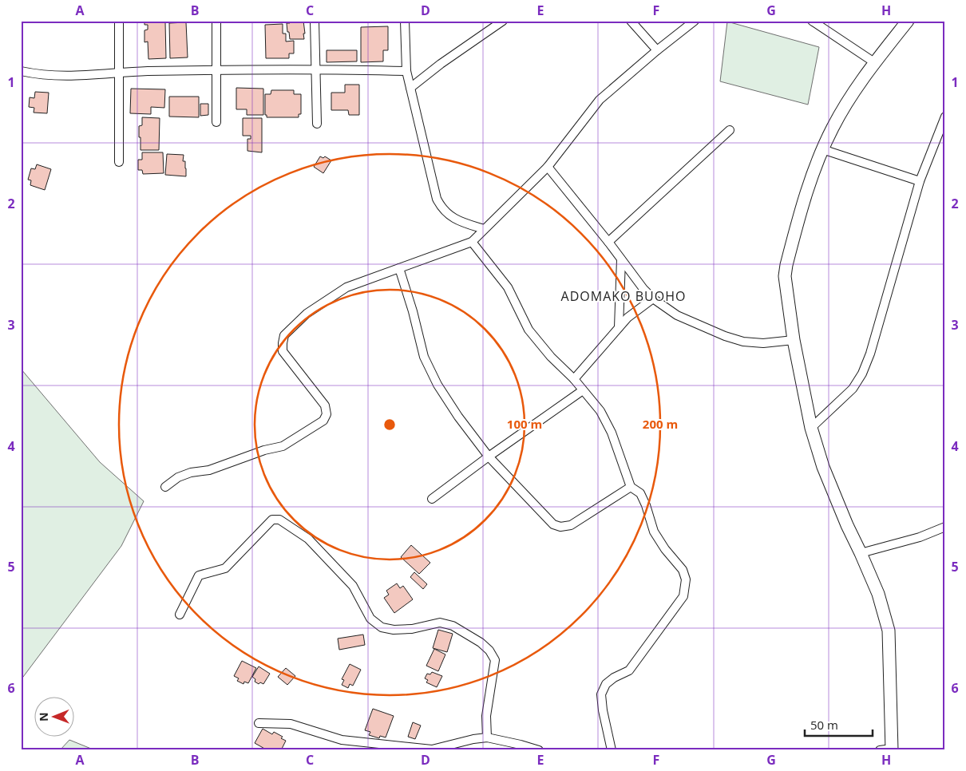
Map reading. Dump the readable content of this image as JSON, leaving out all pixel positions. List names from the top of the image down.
{
  "districts": ["ADOMAKO BUOHO"],
  "scale_bar": "50 m",
  "north": "left",
  "grid": {
    "columns": [
      "A",
      "B",
      "C",
      "D",
      "E",
      "F",
      "G",
      "H"
    ],
    "rows": [
      "1",
      "2",
      "3",
      "4",
      "5",
      "6"
    ]
  },
  "rings": ["100 m", "200 m"]
}
